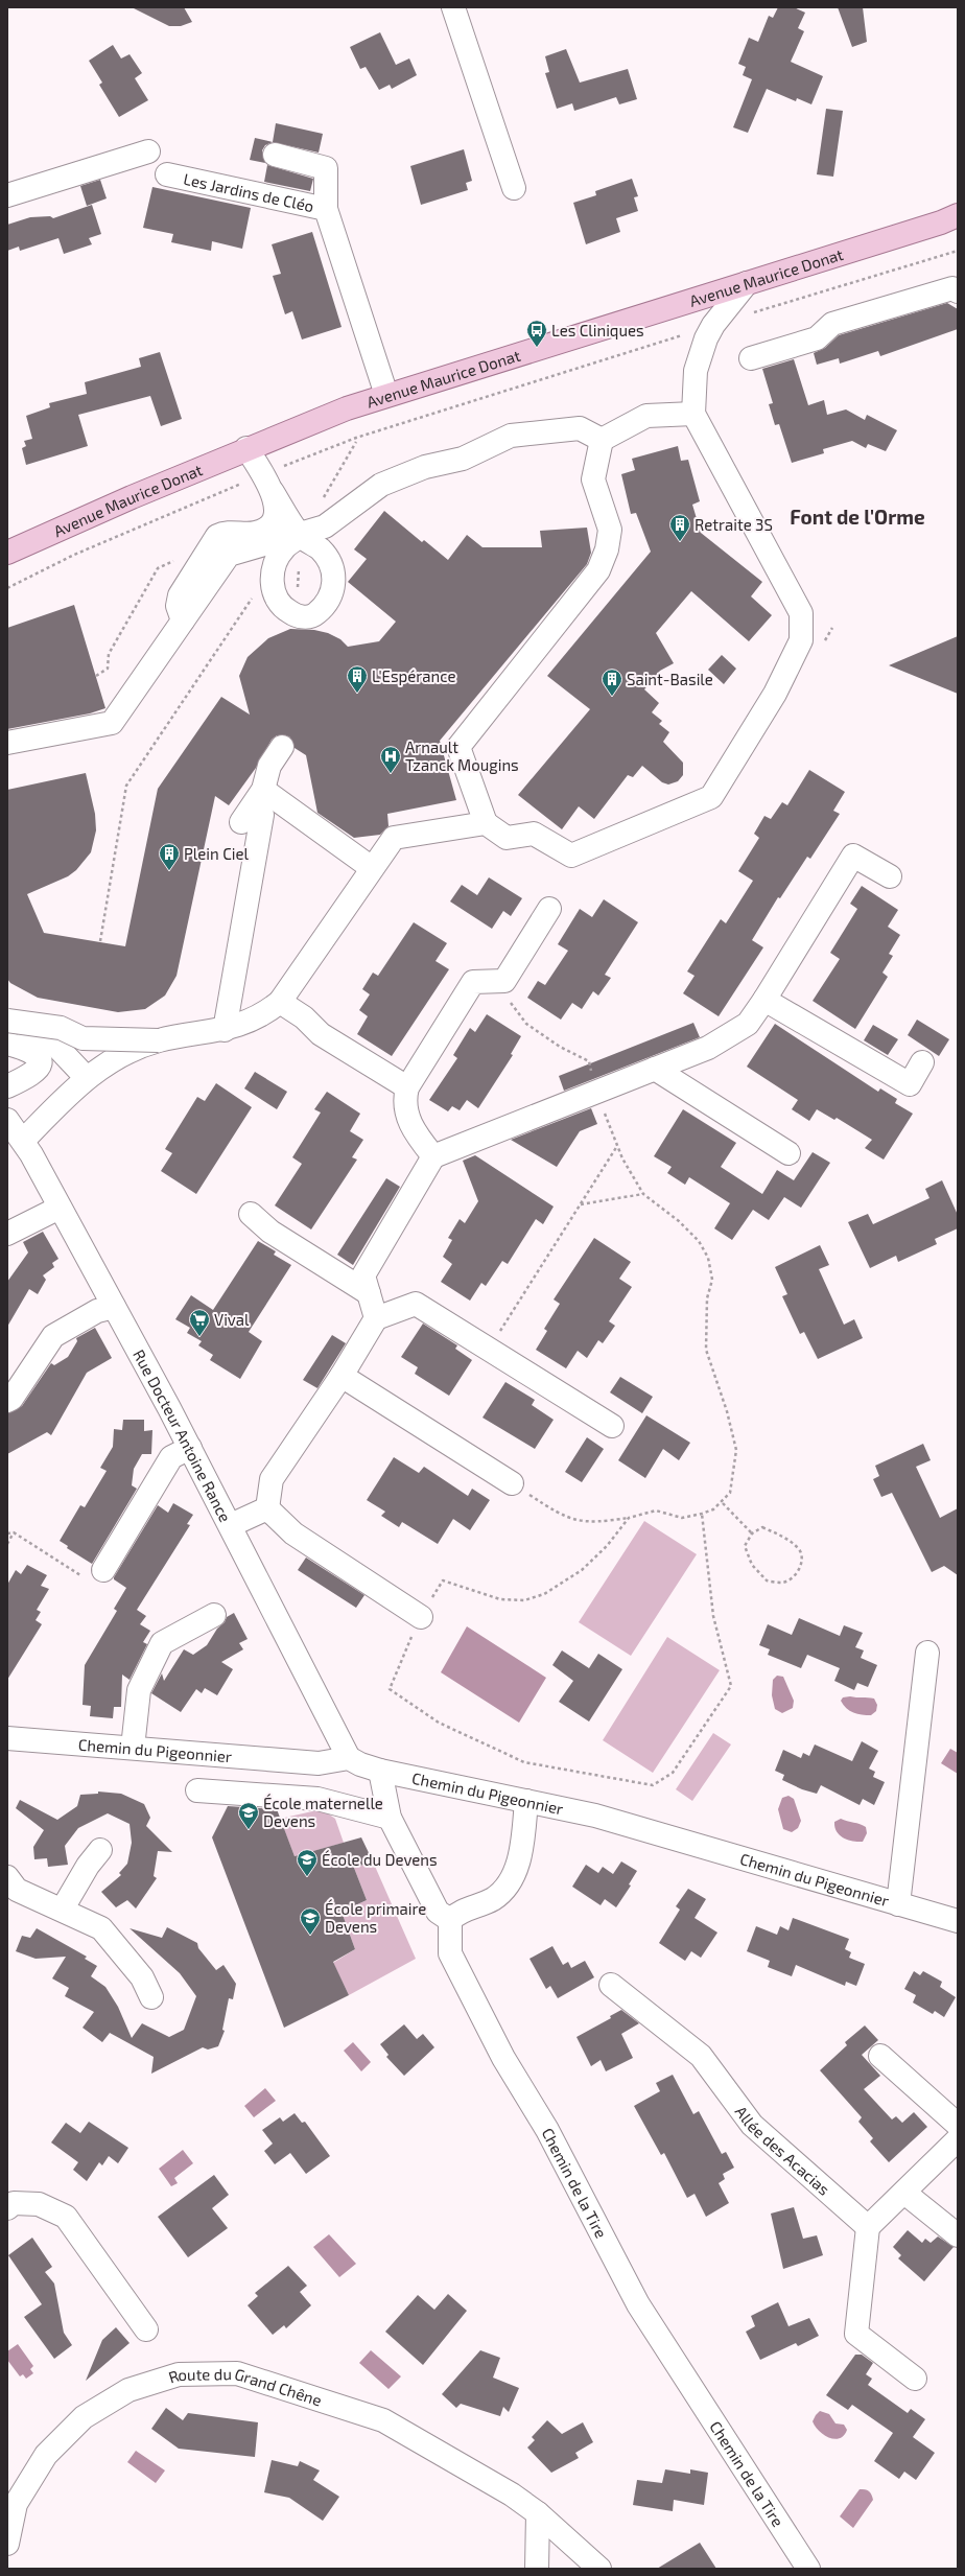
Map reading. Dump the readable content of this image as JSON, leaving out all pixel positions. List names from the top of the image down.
{
  "streets": {
    "main road": ["Avenue Maurice Donat"],
    "street": [
      "Les Jardins de Cléo",
      "Rue Docteur Antoine Rance",
      "Chemin du Pigeonnier",
      "Allée des Acacias",
      "Chemin de la Tire",
      "Route du Grand Chêne"
    ]
  },
  "crossings": [
    ["Les Jardins de Cléo", "Avenue Maurice Donat"],
    ["Rue Docteur Antoine Rance", "Chemin du Pigeonnier"]
  ],
  "districts": ["Font de l'Orme"],
  "places": {
    "bus stop": ["Les Cliniques"],
    "building": [
      "Retraite 3S",
      "L'Espérance",
      "Saint-Basile",
      "Plein Ciel"
    ],
    "hospital": ["Arnault Tzanck Mougins"],
    "supermarket": ["Vival"],
    "school or university": ["École maternelle Devens", "École du Devens", "École primaire Devens"]
  }
}
